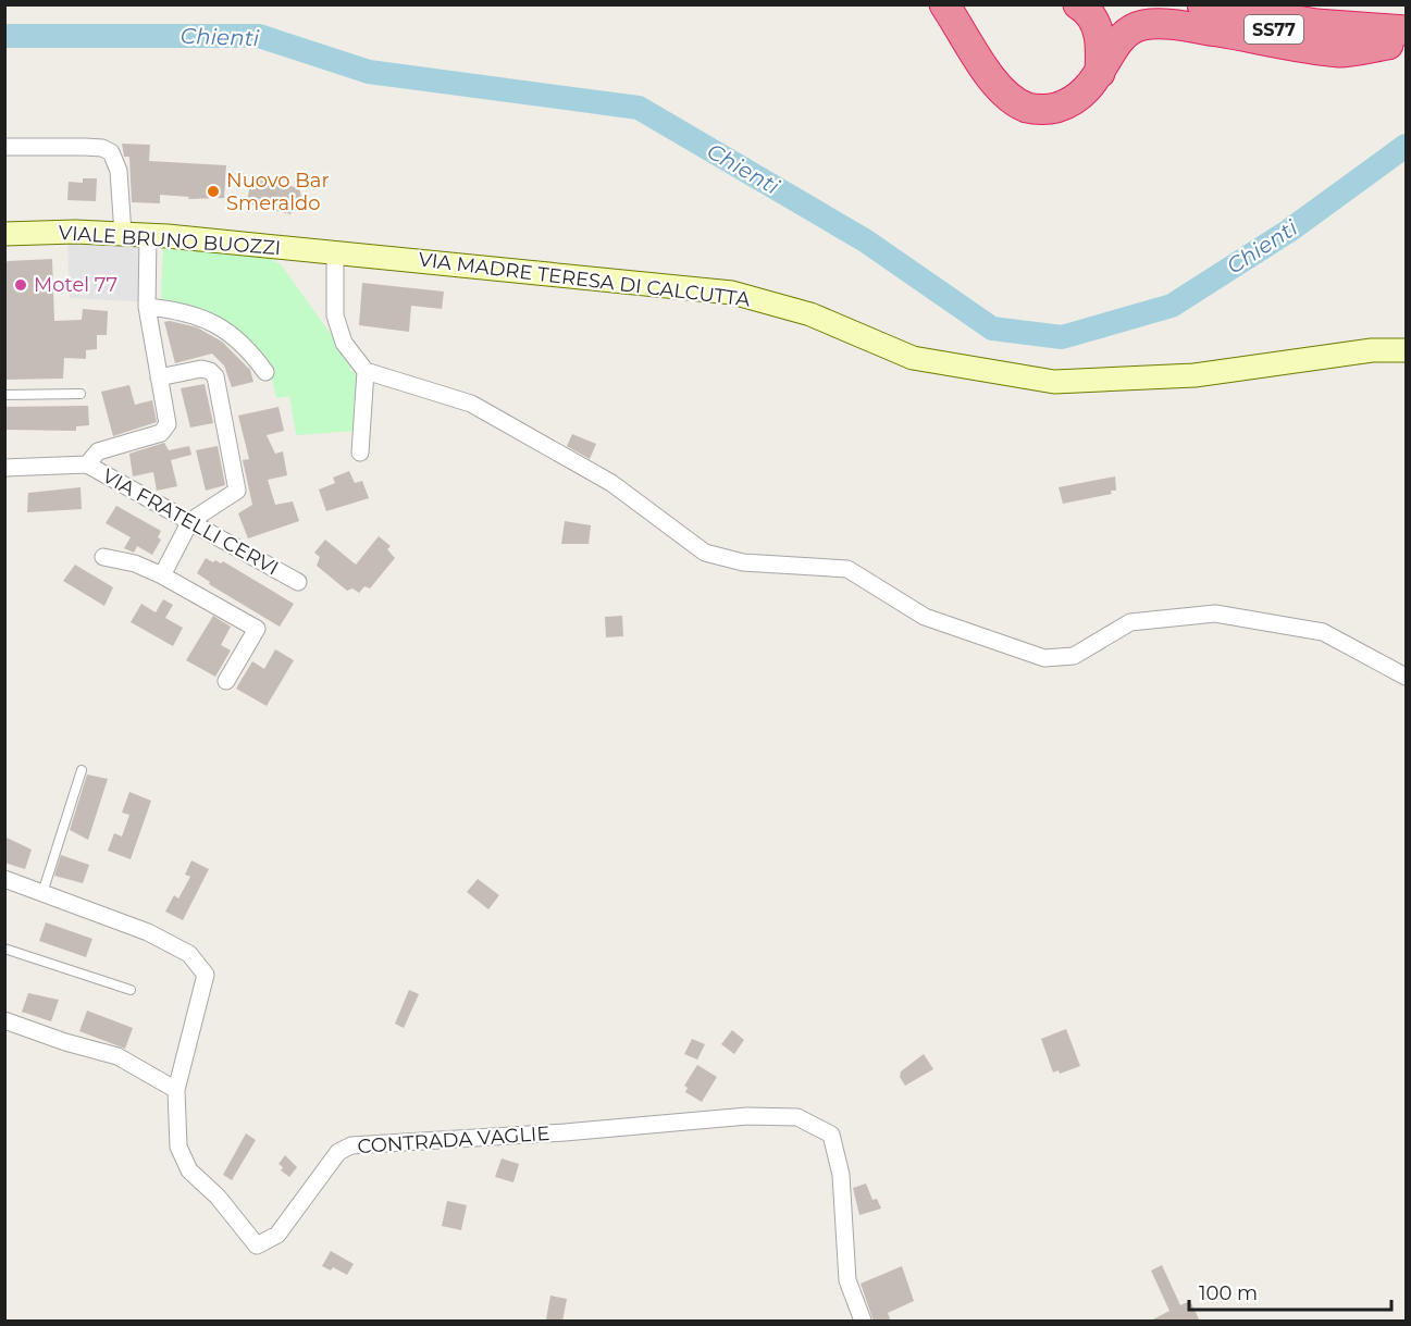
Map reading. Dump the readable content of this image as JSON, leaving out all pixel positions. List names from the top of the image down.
{
  "streets": {
    "highway": ["SS77"],
    "main road": ["VIALE BRUNO BUOZZI", "VIA MADRE TERESA DI CALCUTTA"],
    "street": ["VIA FRATELLI CERVI", "CONTRADA VAGLIE"]
  },
  "crossings": [
    ["VIALE BRUNO BUOZZI", "VIA MADRE TERESA DI CALCUTTA"]
  ],
  "water": ["Chienti"],
  "places": ["Nuovo Bar Smeraldo", "Motel 77"],
  "scale_bar": "100 m"
}
